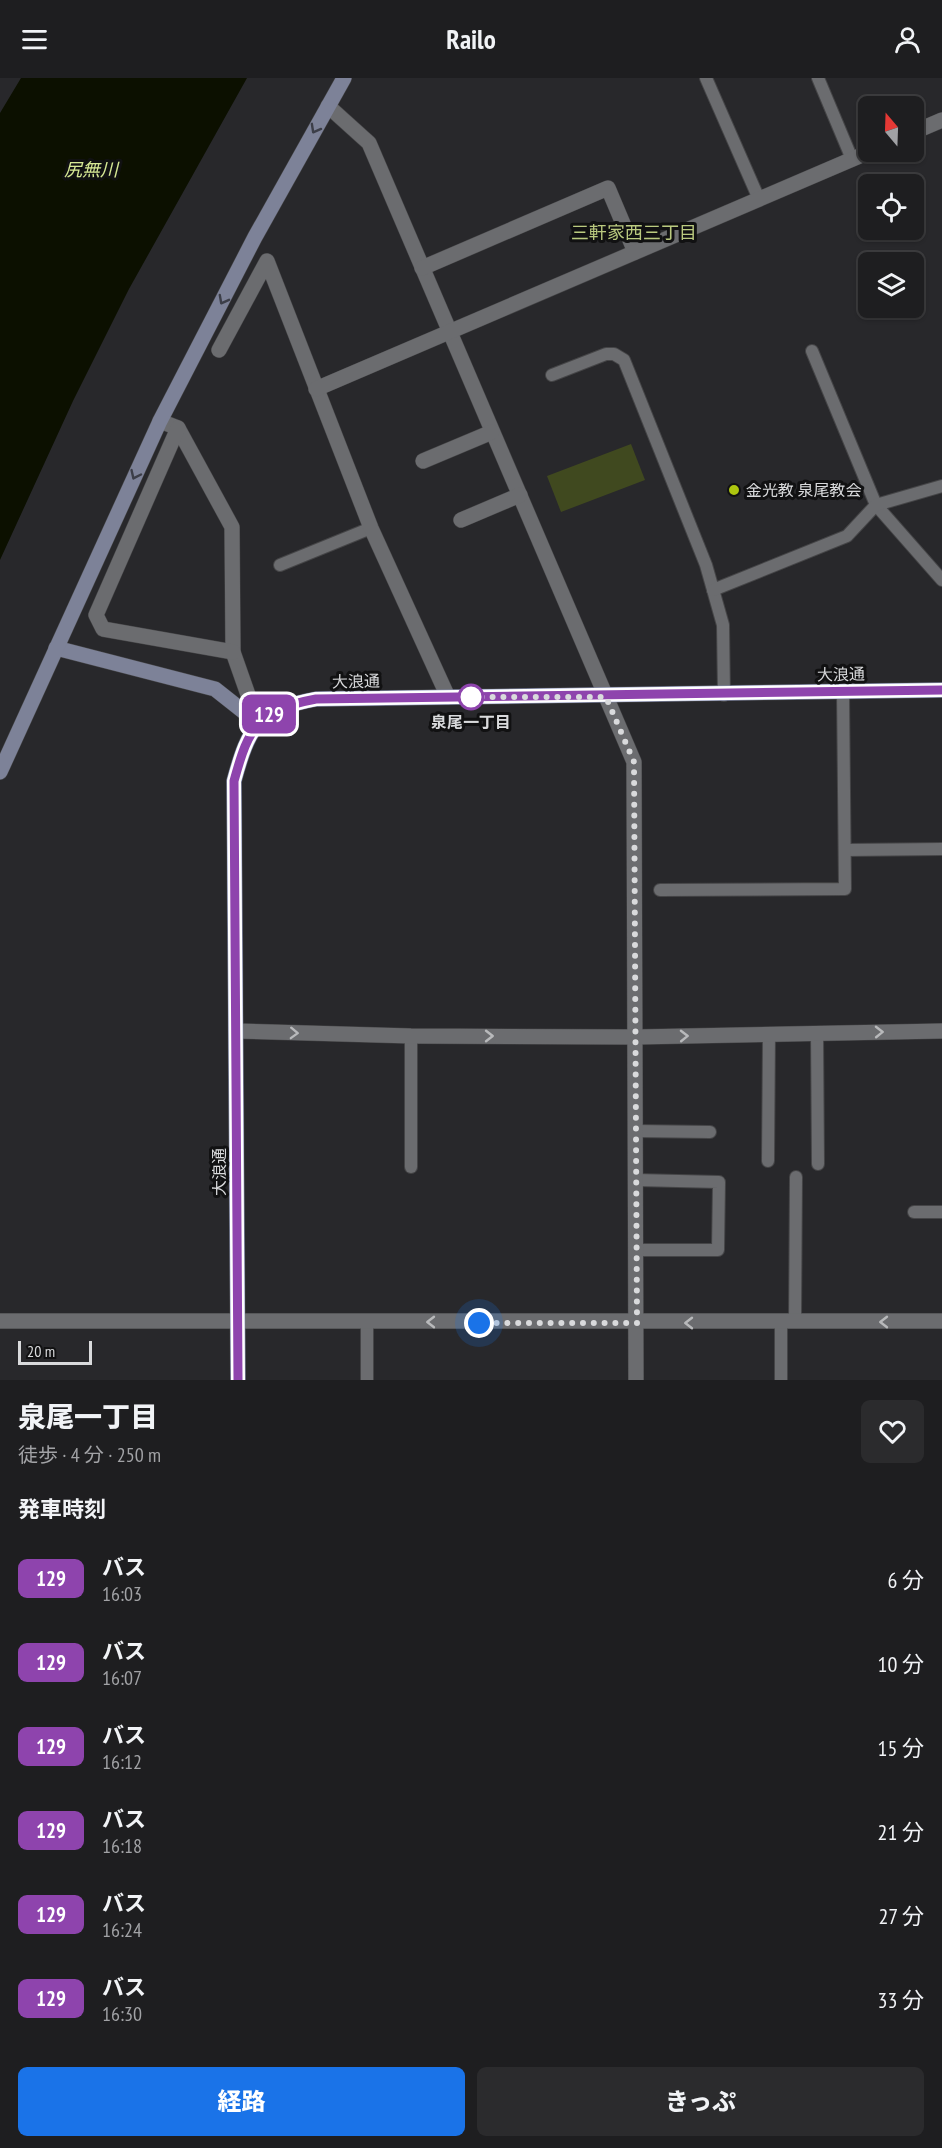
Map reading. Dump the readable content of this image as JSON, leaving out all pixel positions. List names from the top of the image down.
{
  "streets": {
    "main road": ["大浪通"]
  },
  "districts": ["三軒家西三丁目"],
  "water": ["尻無川"],
  "places": ["金光教 泉尾教会", "泉尾一丁目"],
  "lines": ["bus line 129"],
  "scale_bar": "20 m",
  "north": "top",
  "page": {
    "header": "Railo",
    "on_map": "129",
    "scale": "20 m",
    "heading": [
      ["泉尾一丁目", "徒歩 · 4 分 · 250 m"],
      "発車時刻"
    ],
    "list": [
      {
        "mark": "129",
        "name": "バス",
        "note": "16:03",
        "value": "6 分"
      },
      {
        "mark": "129",
        "name": "バス",
        "note": "16:07",
        "value": "10 分"
      },
      {
        "mark": "129",
        "name": "バス",
        "note": "16:12",
        "value": "15 分"
      },
      {
        "mark": "129",
        "name": "バス",
        "note": "16:18",
        "value": "21 分"
      },
      {
        "mark": "129",
        "name": "バス",
        "note": "16:24",
        "value": "27 分"
      },
      {
        "mark": "129",
        "name": "バス",
        "note": "16:30",
        "value": "33 分"
      }
    ],
    "buttons": ["経路", "きっぷ"]
  }
}
